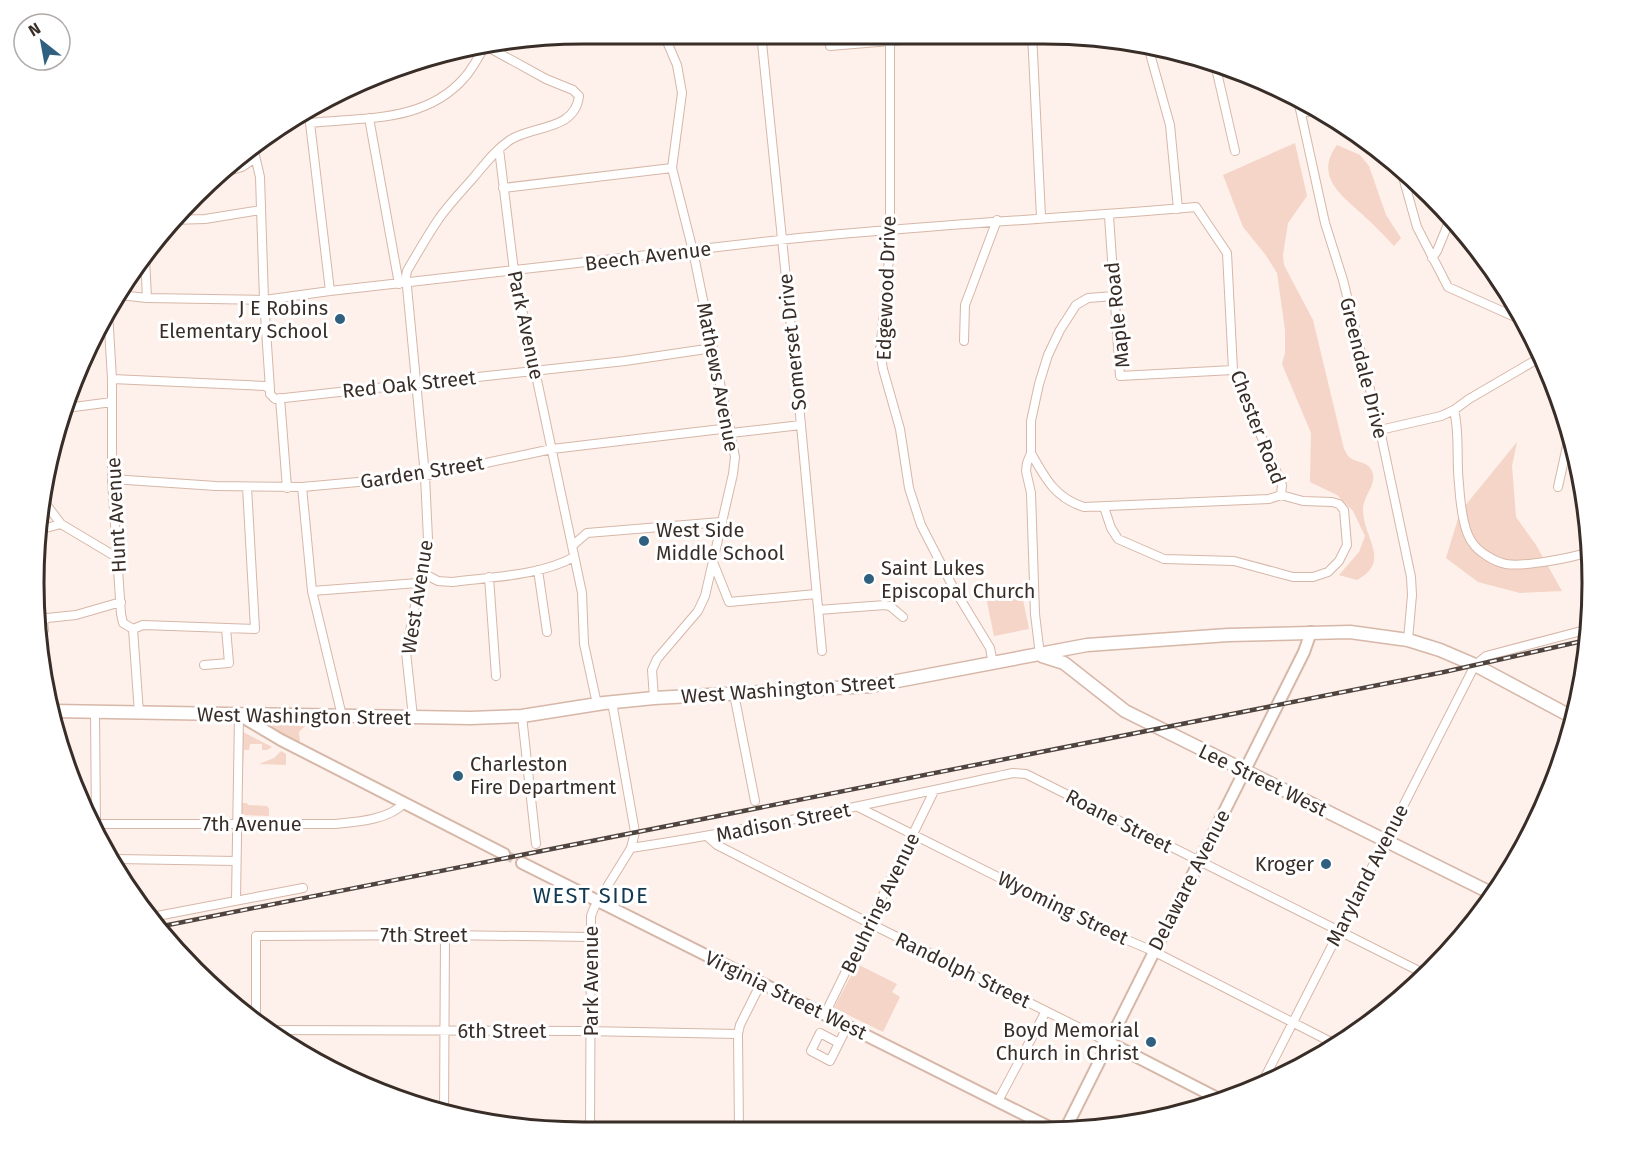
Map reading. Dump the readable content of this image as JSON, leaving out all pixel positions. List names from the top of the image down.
{
  "streets": {
    "main road": [
      "West Washington Street",
      "Lee Street West",
      "Delaware Avenue",
      "Randolph Street",
      "Virginia Street West"
    ],
    "street": [
      "Beech Avenue",
      "Edgewood Drive",
      "Maple Road",
      "Park Avenue",
      "Somerset Drive",
      "Greendale Drive",
      "Mathews Avenue",
      "Red Oak Street",
      "Chester Road",
      "Garden Street",
      "Hunt Avenue",
      "West Avenue",
      "Roane Street",
      "Madison Street",
      "7th Avenue",
      "Maryland Avenue",
      "Beuhring Avenue",
      "Wyoming Street",
      "7th Street",
      "6th Street"
    ]
  },
  "crossings": [
    ["Beech Avenue", "Edgewood Drive"],
    ["Beech Avenue", "Maple Road"],
    ["Beech Avenue", "Park Avenue"],
    ["Beech Avenue", "Somerset Drive"],
    ["Beech Avenue", "Mathews Avenue"],
    ["Beech Avenue", "Chester Road"],
    ["Beech Avenue", "West Avenue"],
    ["Edgewood Drive", "West Washington Street"],
    ["Maple Road", "Chester Road"],
    ["Park Avenue", "Red Oak Street"],
    ["Park Avenue", "Garden Street"],
    ["Park Avenue", "West Avenue"],
    ["Park Avenue", "West Washington Street"],
    ["Park Avenue", "Madison Street"],
    ["Park Avenue", "7th Street"],
    ["Park Avenue", "Virginia Street West"],
    ["Park Avenue", "6th Street"],
    ["Somerset Drive", "Garden Street"],
    ["Greendale Drive", "West Washington Street"],
    ["Mathews Avenue", "Red Oak Street"],
    ["Mathews Avenue", "Garden Street"],
    ["Mathews Avenue", "West Washington Street"],
    ["Red Oak Street", "West Avenue"],
    ["Garden Street", "Hunt Avenue"],
    ["Garden Street", "West Avenue"],
    ["Hunt Avenue", "West Washington Street"],
    ["West Avenue", "West Washington Street"],
    ["West Washington Street", "Lee Street West"],
    ["West Washington Street", "Maryland Avenue"],
    ["West Washington Street", "Delaware Avenue"],
    ["Lee Street West", "Maryland Avenue"],
    ["Lee Street West", "Delaware Avenue"],
    ["Roane Street", "Madison Street"],
    ["Roane Street", "Maryland Avenue"],
    ["Roane Street", "Delaware Avenue"],
    ["Roane Street", "Beuhring Avenue"],
    ["Madison Street", "Beuhring Avenue"],
    ["Madison Street", "Wyoming Street"],
    ["Madison Street", "Randolph Street"],
    ["Maryland Avenue", "Wyoming Street"],
    ["Delaware Avenue", "Wyoming Street"],
    ["Delaware Avenue", "Randolph Street"],
    ["Beuhring Avenue", "Wyoming Street"],
    ["Beuhring Avenue", "Randolph Street"],
    ["Beuhring Avenue", "Virginia Street West"]
  ],
  "districts": ["WEST SIDE"],
  "places": [
    "J E Robins Elementary School",
    "West Side Middle School",
    "Saint Lukes Episcopal Church",
    "Charleston Fire Department",
    "Kroger",
    "Boyd Memorial Church in Christ"
  ],
  "north": "top left"
}
